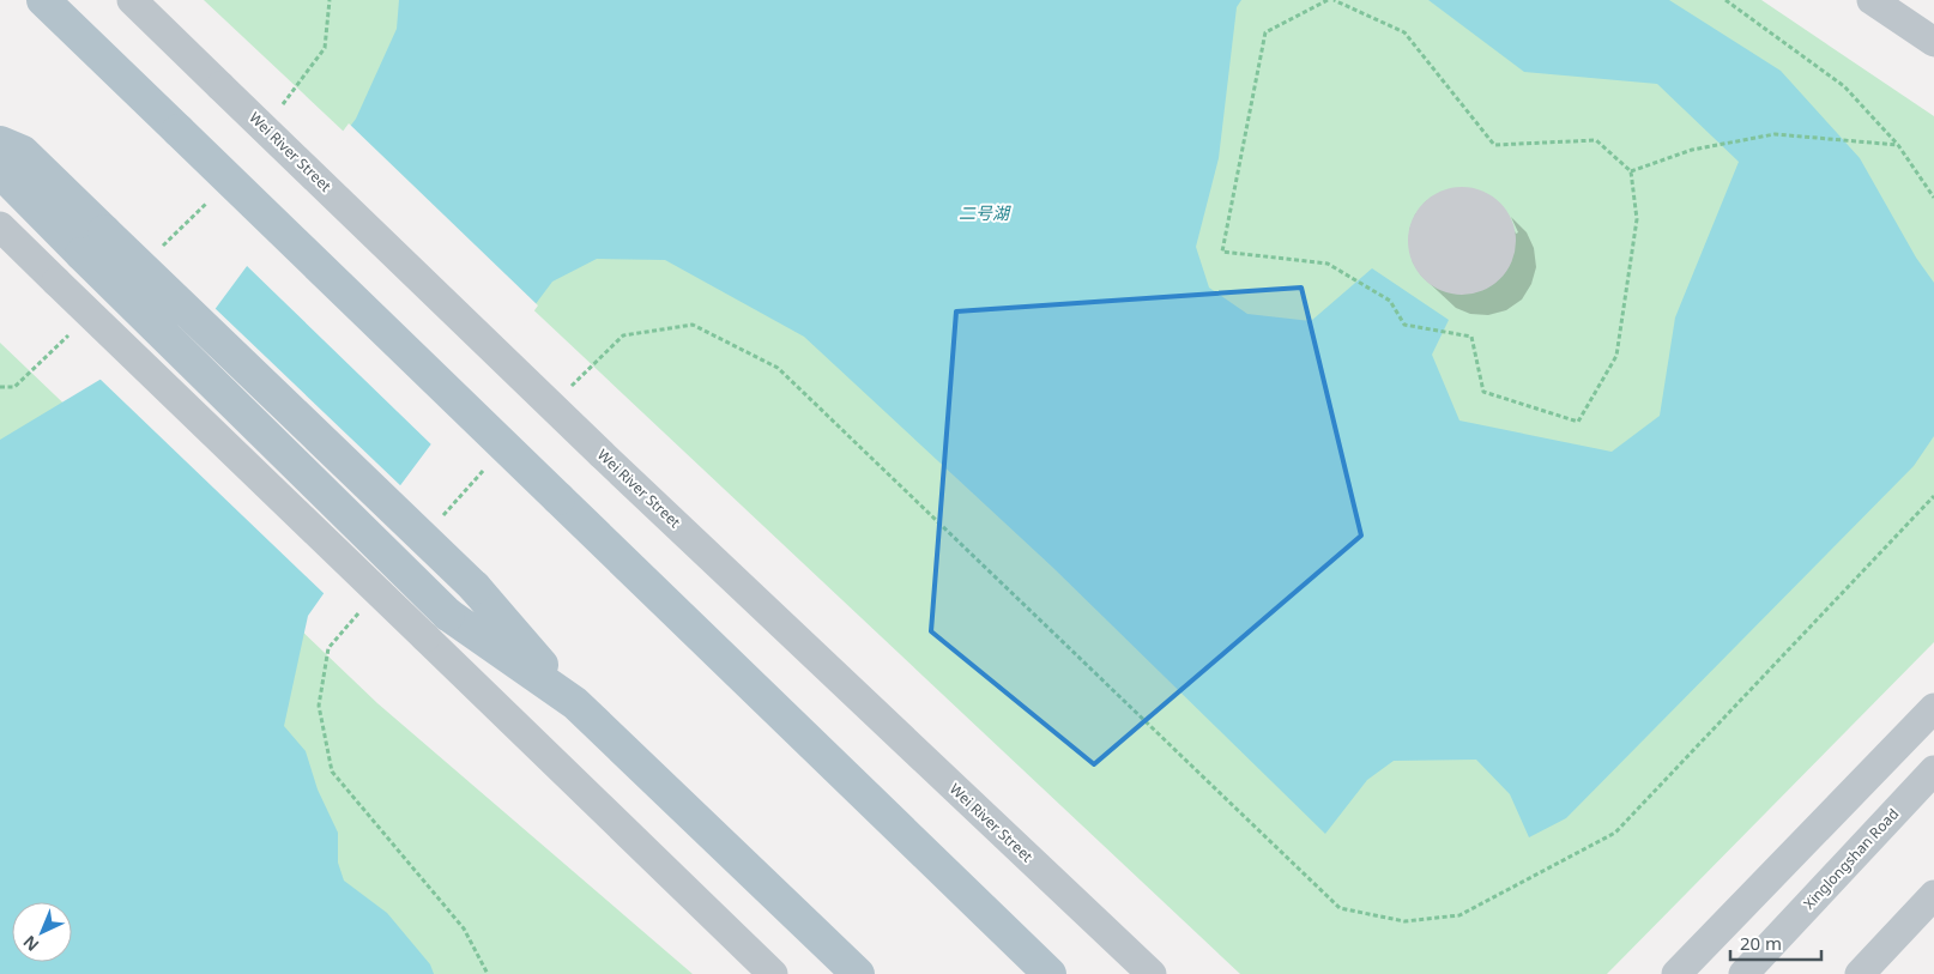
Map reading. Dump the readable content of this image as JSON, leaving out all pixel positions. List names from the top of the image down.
{
  "streets": {
    "street": ["Wei River Street", "Xinglongshan Road"]
  },
  "water": ["二号湖"],
  "scale_bar": "20 m",
  "north": "bottom left"
}
